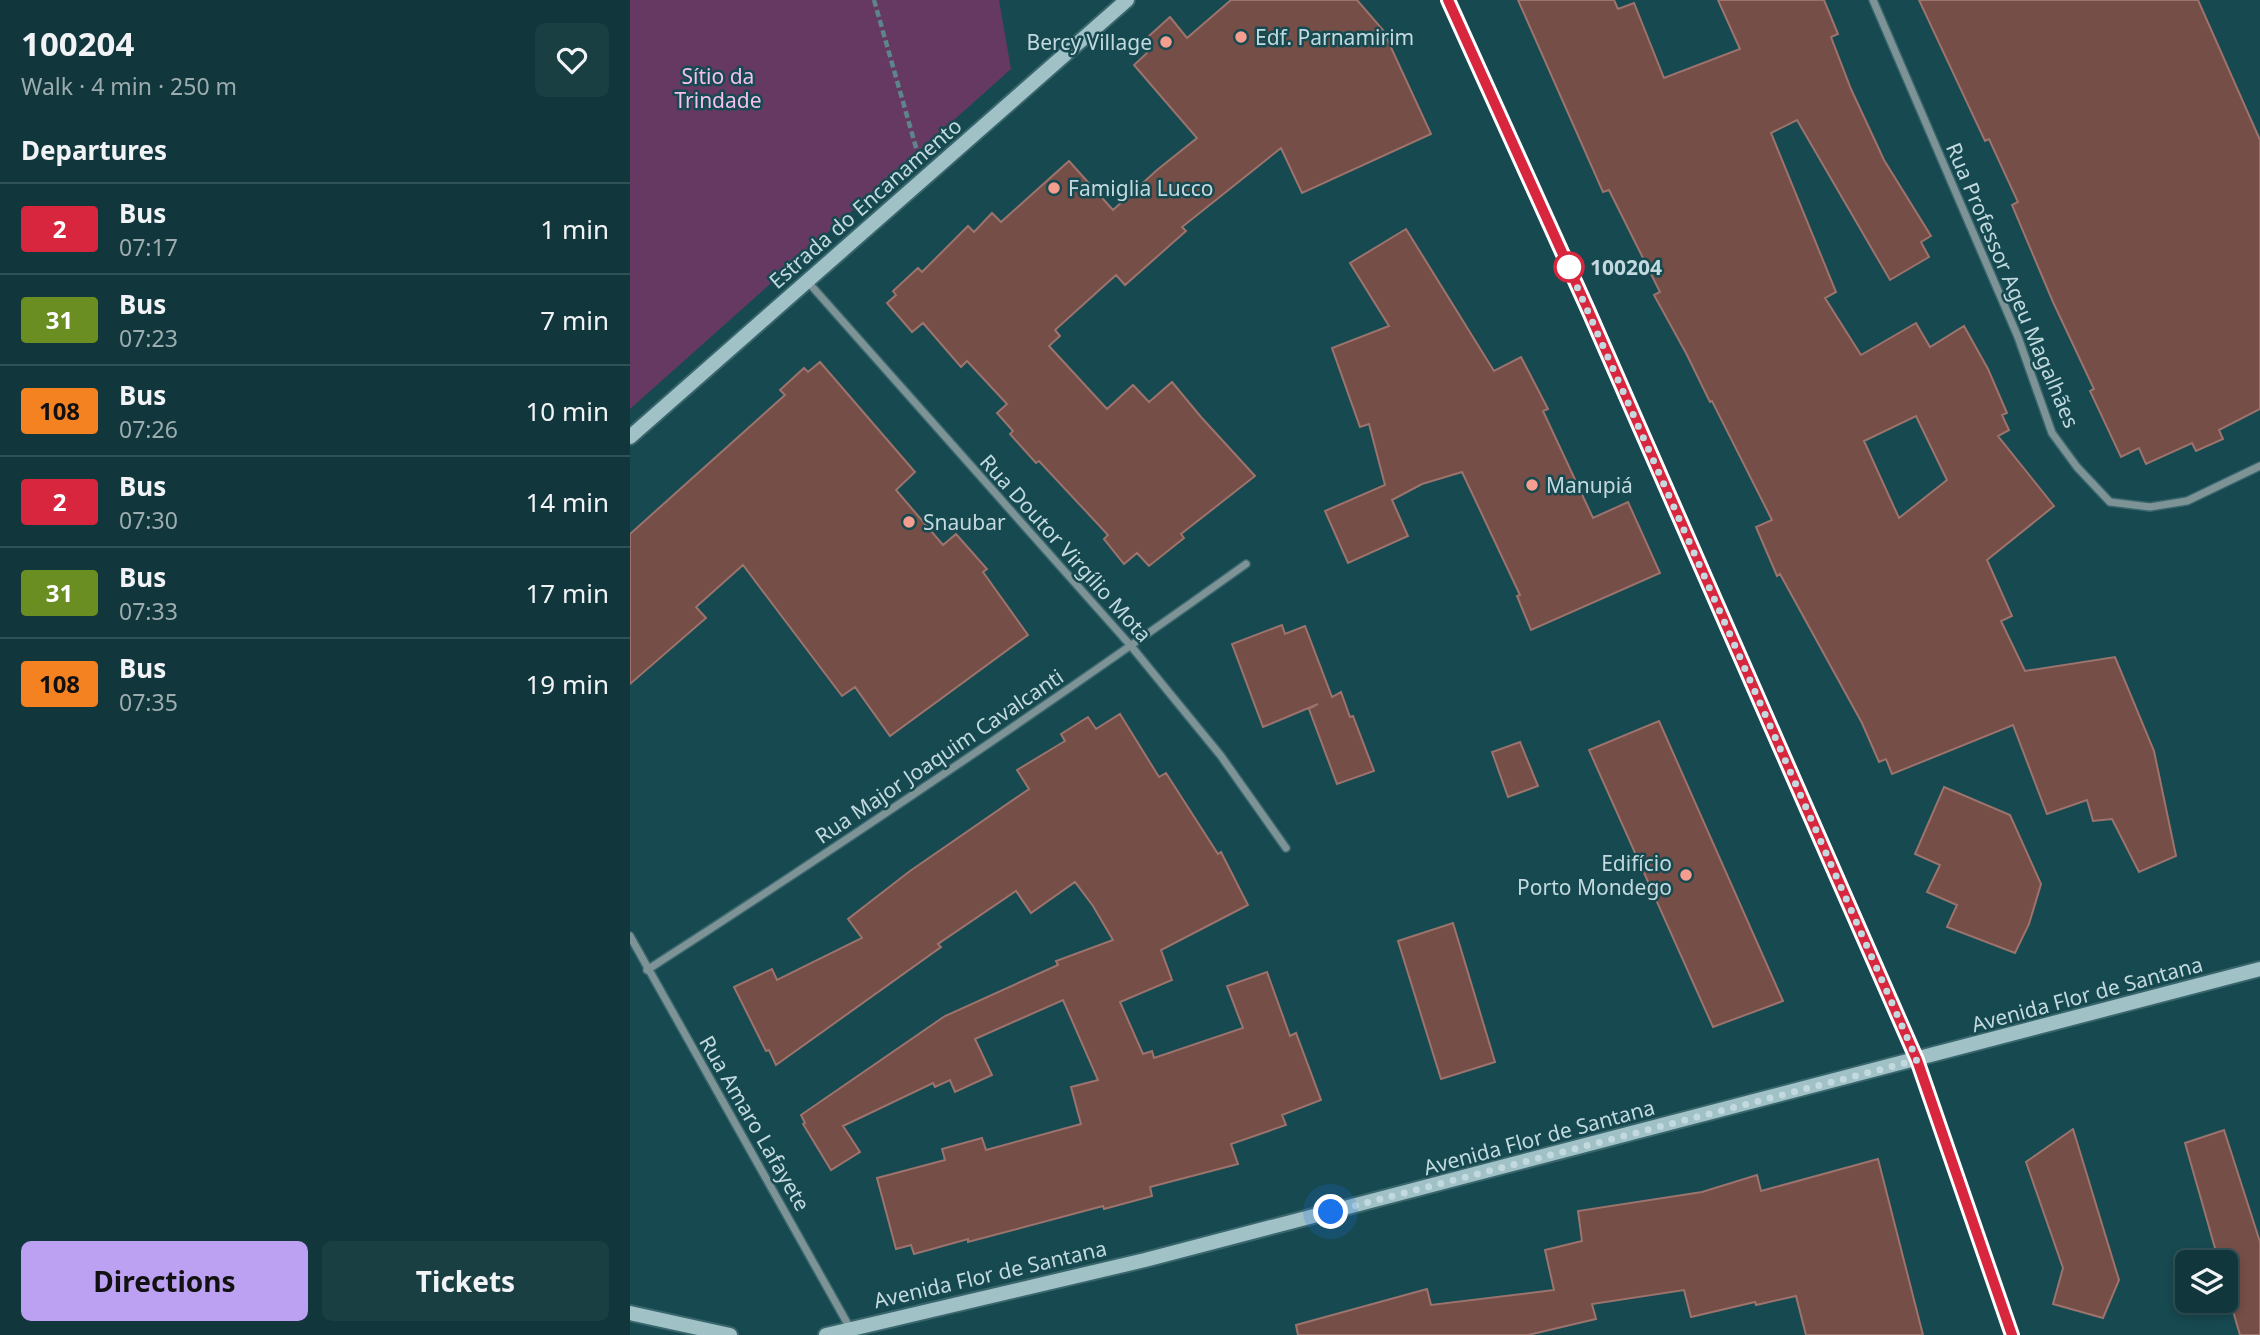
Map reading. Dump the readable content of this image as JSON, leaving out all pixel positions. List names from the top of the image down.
{
  "streets": {
    "main road": ["Estrada do Encanamento", "Avenida Flor de Santana"],
    "street": [
      "Rua Professor Ageu Magalhães",
      "Rua Doutor Virgílio Mota",
      "Rua Major Joaquim Cavalcanti",
      "Rua Amaro Lafayete"
    ]
  },
  "crossings": [
    ["Estrada do Encanamento", "Rua Doutor Virgílio Mota"],
    ["Rua Doutor Virgílio Mota", "Rua Major Joaquim Cavalcanti"],
    ["Rua Major Joaquim Cavalcanti", "Rua Amaro Lafayete"],
    ["Avenida Flor de Santana", "Rua Amaro Lafayete"]
  ],
  "parks": ["Sítio da Trindade"],
  "places": [
    "Edf. Parnamirim",
    "Bercy Village",
    "Famiglia Lucco",
    "100204",
    "Manupiá",
    "Snaubar",
    "Edifício Porto Mondego"
  ],
  "lines": ["bus line 2"],
  "page": {
    "heading": [
      ["100204", "Walk · 4 min · 250 m"],
      "Departures"
    ],
    "list": [
      {
        "mark": "2",
        "name": "Bus",
        "note": "07:17",
        "value": "1 min"
      },
      {
        "mark": "31",
        "name": "Bus",
        "note": "07:23",
        "value": "7 min"
      },
      {
        "mark": "108",
        "name": "Bus",
        "note": "07:26",
        "value": "10 min"
      },
      {
        "mark": "2",
        "name": "Bus",
        "note": "07:30",
        "value": "14 min"
      },
      {
        "mark": "31",
        "name": "Bus",
        "note": "07:33",
        "value": "17 min"
      },
      {
        "mark": "108",
        "name": "Bus",
        "note": "07:35",
        "value": "19 min"
      }
    ],
    "buttons": ["Directions", "Tickets"]
  }
}
